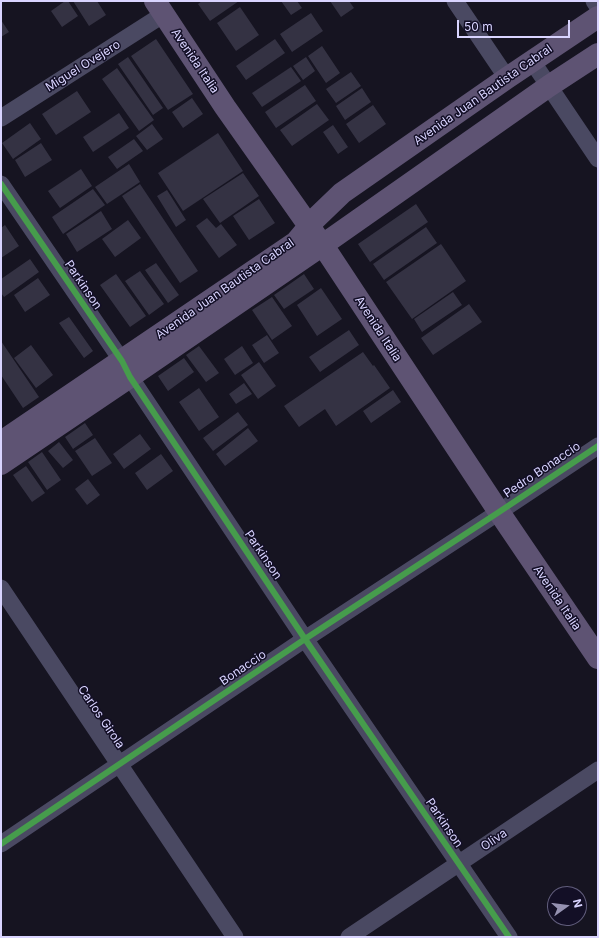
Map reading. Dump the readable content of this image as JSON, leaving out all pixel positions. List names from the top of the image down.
{
  "streets": {
    "main road": ["Avenida Italia", "Avenida Juan Bautista Cabral"],
    "street": [
      "Miguel Ovejero",
      "Parkinson",
      "Pedro Bonaccio",
      "Bonaccio",
      "Carlos Girola",
      "Oliva"
    ]
  },
  "crossings": [
    ["Avenida Italia", "Miguel Ovejero"],
    ["Avenida Italia", "Avenida Juan Bautista Cabral"],
    ["Avenida Italia", "Pedro Bonaccio"],
    ["Avenida Italia", "Bonaccio"],
    ["Avenida Juan Bautista Cabral", "Parkinson"],
    ["Parkinson", "Bonaccio"],
    ["Parkinson", "Oliva"],
    ["Pedro Bonaccio", "Bonaccio"],
    ["Bonaccio", "Carlos Girola"]
  ],
  "scale_bar": "50 m",
  "north": "right"
}
